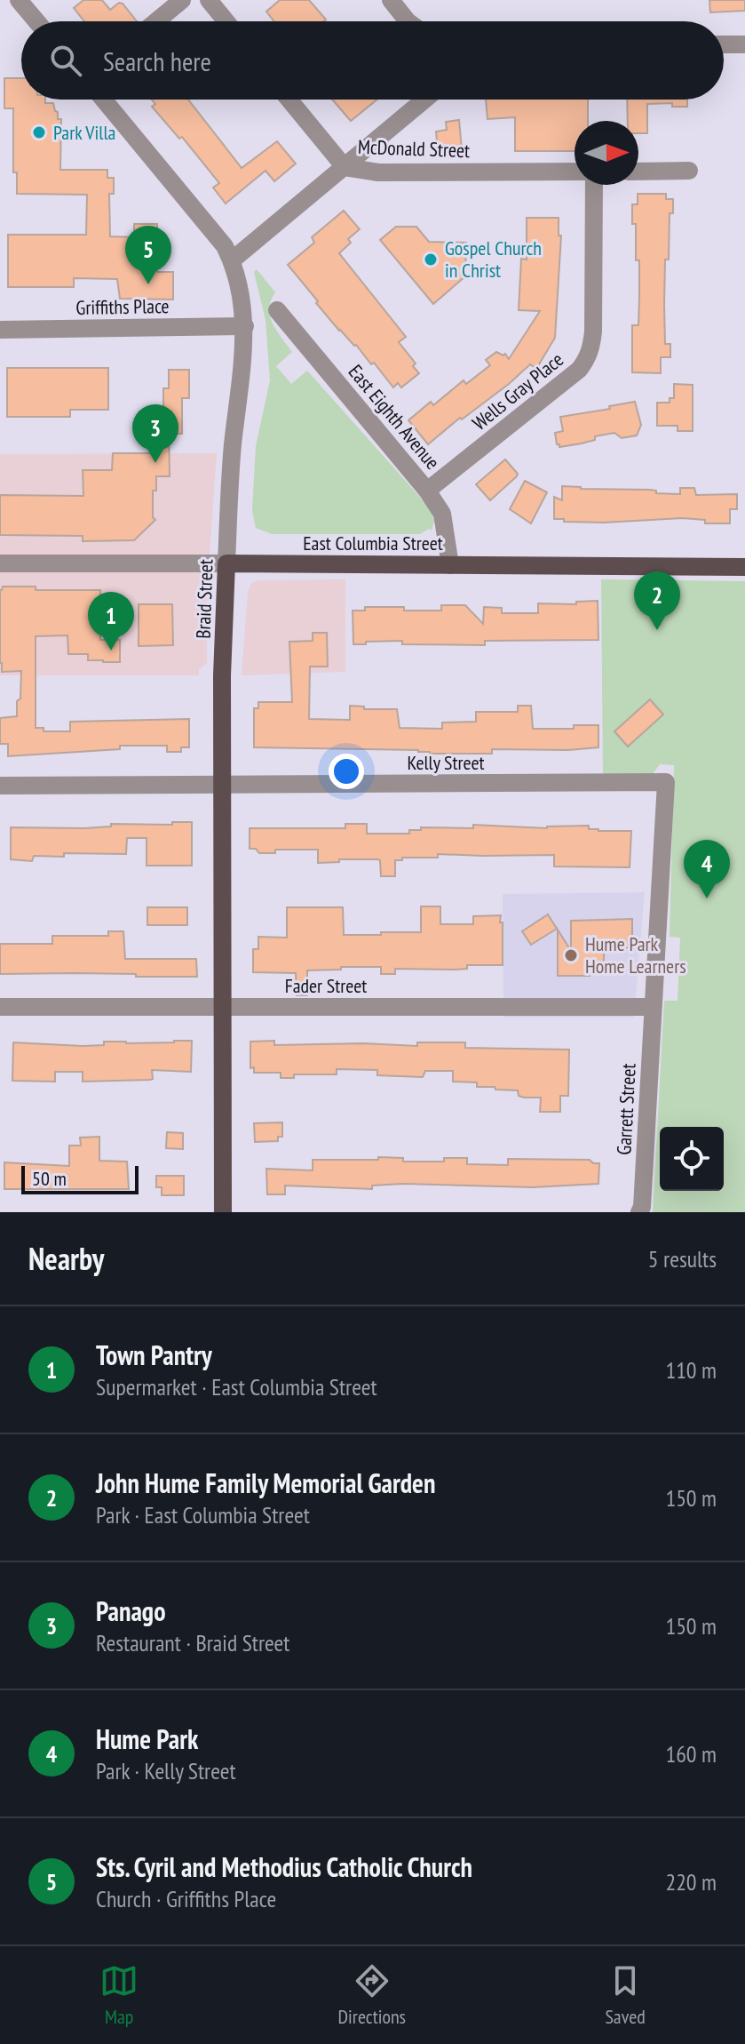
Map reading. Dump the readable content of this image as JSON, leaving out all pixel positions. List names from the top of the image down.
{
  "streets": {
    "main road": ["East Columbia Street", "Braid Street"],
    "street": [
      "McDonald Street",
      "Griffiths Place",
      "Wells Gray Place",
      "East Eighth Avenue",
      "Kelly Street",
      "Fader Street",
      "Garrett Street"
    ]
  },
  "crossings": [
    ["Griffiths Place", "Braid Street"],
    ["Wells Gray Place", "East Eighth Avenue"],
    ["East Eighth Avenue", "East Columbia Street"],
    ["East Columbia Street", "Braid Street"],
    ["Braid Street", "Kelly Street"],
    ["Braid Street", "Fader Street"],
    ["Kelly Street", "Fader Street"],
    ["Kelly Street", "Garrett Street"],
    ["Fader Street", "Garrett Street"]
  ],
  "places": ["Park Villa", "Gospel Church in Christ", "Hume Park Home Learners"],
  "scale_bar": "50 m",
  "north": "right",
  "page": {
    "search": "Search here",
    "pins": [
      "5",
      "3",
      "2",
      "1",
      "4"
    ],
    "scale": "50 m",
    "heading": ["Nearby", "5 results"],
    "list": [
      {
        "mark": "1",
        "name": "Town Pantry",
        "note": "Supermarket · East Columbia Street",
        "value": "110 m"
      },
      {
        "mark": "2",
        "name": "John Hume Family Memorial Garden",
        "note": "Park · East Columbia Street",
        "value": "150 m"
      },
      {
        "mark": "3",
        "name": "Panago",
        "note": "Restaurant · Braid Street",
        "value": "150 m"
      },
      {
        "mark": "4",
        "name": "Hume Park",
        "note": "Park · Kelly Street",
        "value": "160 m"
      },
      {
        "mark": "5",
        "name": "Sts. Cyril and Methodius Catholic Church",
        "note": "Church · Griffiths Place",
        "value": "220 m"
      }
    ],
    "nav": ["Map", "Directions", "Saved"]
  }
}
